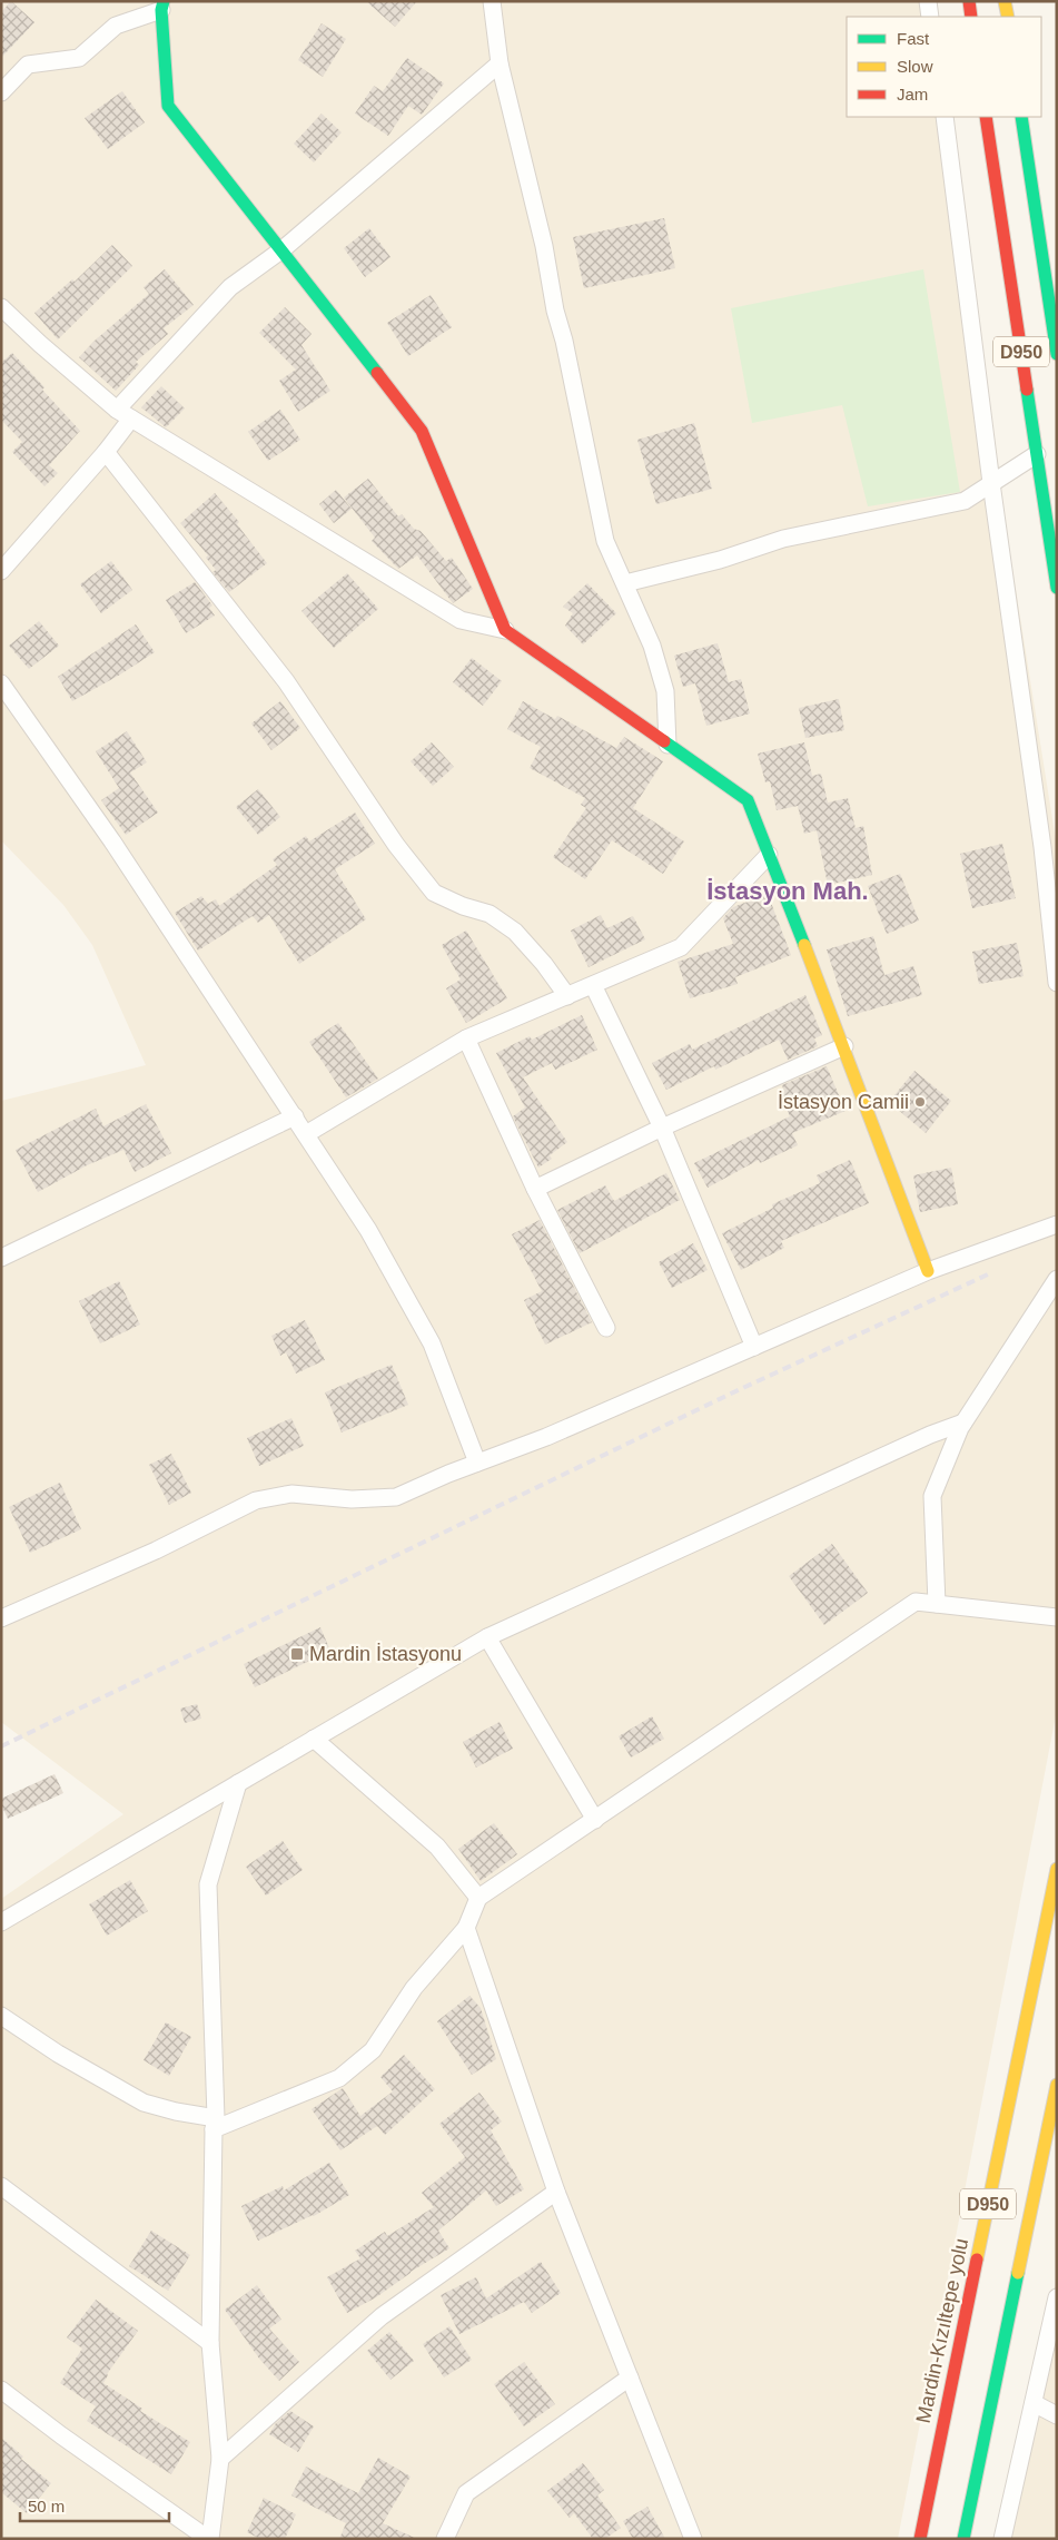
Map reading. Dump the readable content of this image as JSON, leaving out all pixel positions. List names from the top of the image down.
{
  "streets": {
    "main road": ["D950", "Mardin-Kızıltepe yolu"]
  },
  "districts": ["İstasyon Mah."],
  "places": {
    "other": ["İstasyon Camii"],
    "transit": ["Mardin İstasyonu"]
  },
  "legend": ["Fast", "Slow", "Jam"],
  "scale_bar": "50 m"
}
